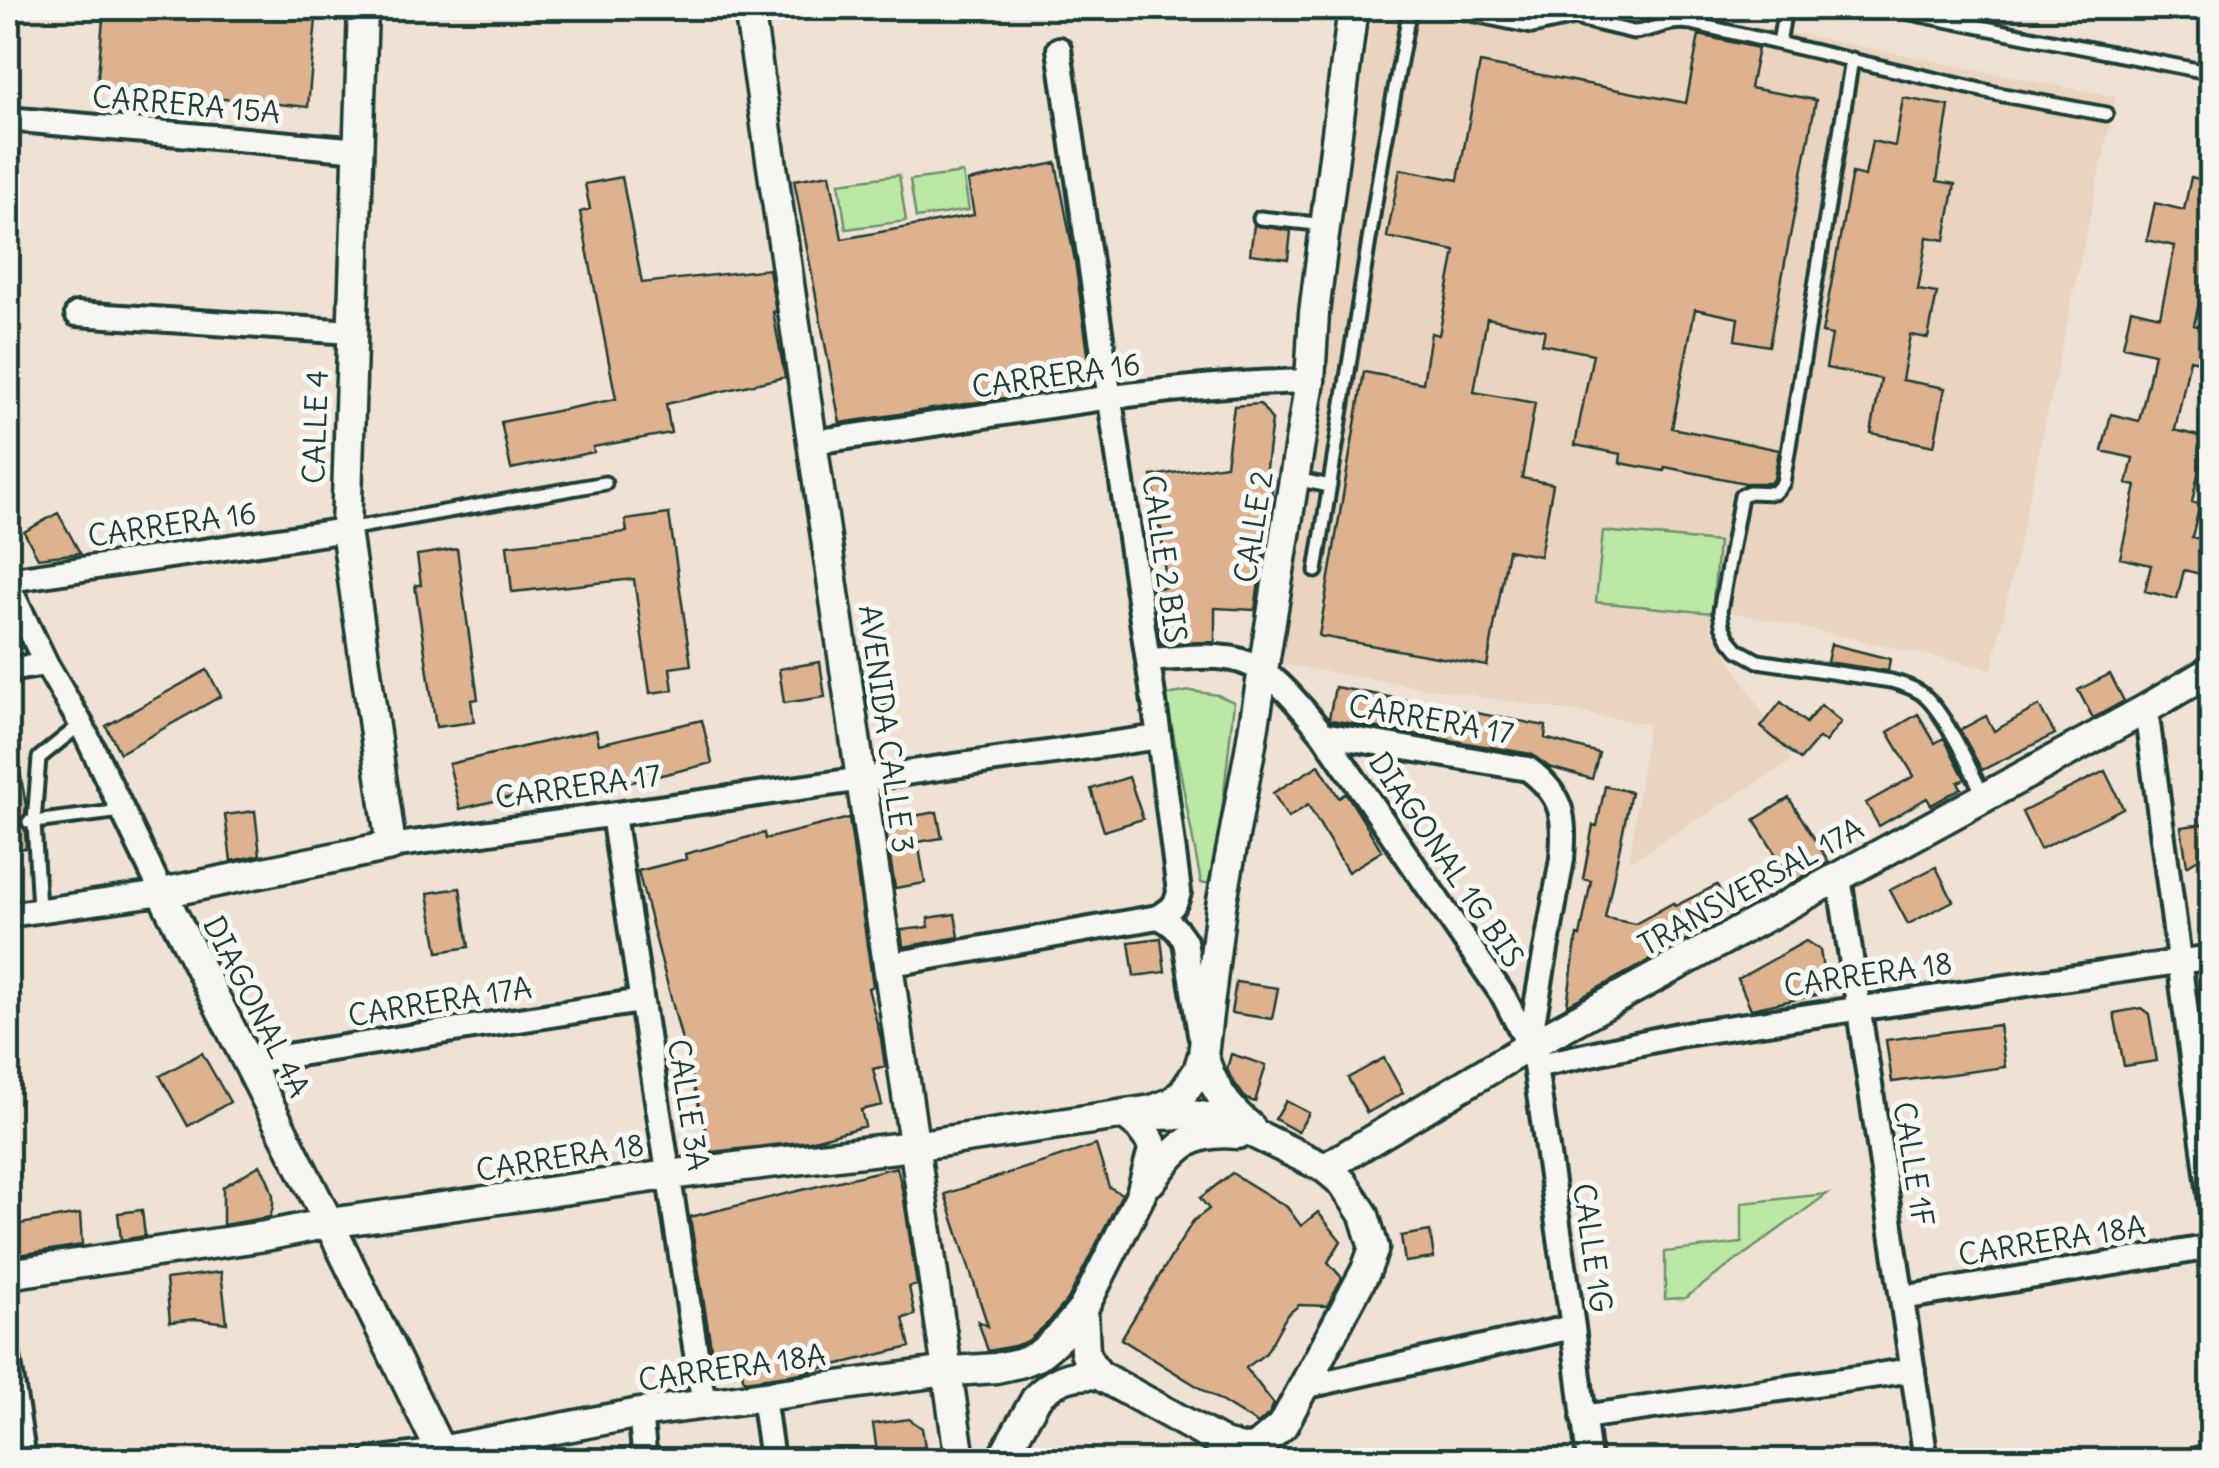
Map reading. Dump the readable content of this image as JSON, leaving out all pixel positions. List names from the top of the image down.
{
  "streets": {
    "street": [
      "CARRERA 15A",
      "CARRERA 16",
      "CALLE 4",
      "CALLE 2",
      "CALLE 2 BIS",
      "CARRERA 17",
      "AVENIDA CALLE 3",
      "DIAGONAL 1G BIS",
      "TRANSVERSAL 17A",
      "CARRERA 18",
      "CARRERA 17A",
      "DIAGONAL 4A",
      "CALLE 3A",
      "CALLE 1F",
      "CARRERA 18A",
      "CALLE 1G"
    ]
  },
  "crossings": [
    ["CARRERA 15A", "CALLE 4"],
    ["CARRERA 16", "CALLE 4"],
    ["CARRERA 16", "CALLE 2"],
    ["CARRERA 16", "CALLE 2 BIS"],
    ["CARRERA 16", "AVENIDA CALLE 3"],
    ["CARRERA 16", "DIAGONAL 4A"],
    ["CALLE 4", "CARRERA 17"],
    ["CALLE 2", "DIAGONAL 1G BIS"],
    ["CALLE 2", "CARRERA 18"],
    ["CALLE 2 BIS", "CARRERA 17"],
    ["CARRERA 17", "AVENIDA CALLE 3"],
    ["CARRERA 17", "DIAGONAL 1G BIS"],
    ["CARRERA 17", "TRANSVERSAL 17A"],
    ["CARRERA 17", "CARRERA 18"],
    ["CARRERA 17", "DIAGONAL 4A"],
    ["CARRERA 17", "CALLE 3A"],
    ["CARRERA 17", "CALLE 1G"],
    ["AVENIDA CALLE 3", "CARRERA 18"],
    ["AVENIDA CALLE 3", "CARRERA 18A"],
    ["DIAGONAL 1G BIS", "TRANSVERSAL 17A"],
    ["DIAGONAL 1G BIS", "CARRERA 18"],
    ["DIAGONAL 1G BIS", "CALLE 1G"],
    ["TRANSVERSAL 17A", "CARRERA 18"],
    ["TRANSVERSAL 17A", "CALLE 1F"],
    ["TRANSVERSAL 17A", "CARRERA 18A"],
    ["TRANSVERSAL 17A", "CALLE 1G"],
    ["CARRERA 18", "DIAGONAL 4A"],
    ["CARRERA 18", "CALLE 3A"],
    ["CARRERA 18", "CALLE 1F"],
    ["CARRERA 18", "CARRERA 18A"],
    ["CARRERA 18", "CALLE 1G"],
    ["CARRERA 17A", "DIAGONAL 4A"],
    ["CARRERA 17A", "CALLE 3A"],
    ["DIAGONAL 4A", "CARRERA 18A"],
    ["CALLE 3A", "CARRERA 18A"],
    ["CALLE 1F", "CARRERA 18A"]
  ]
}
